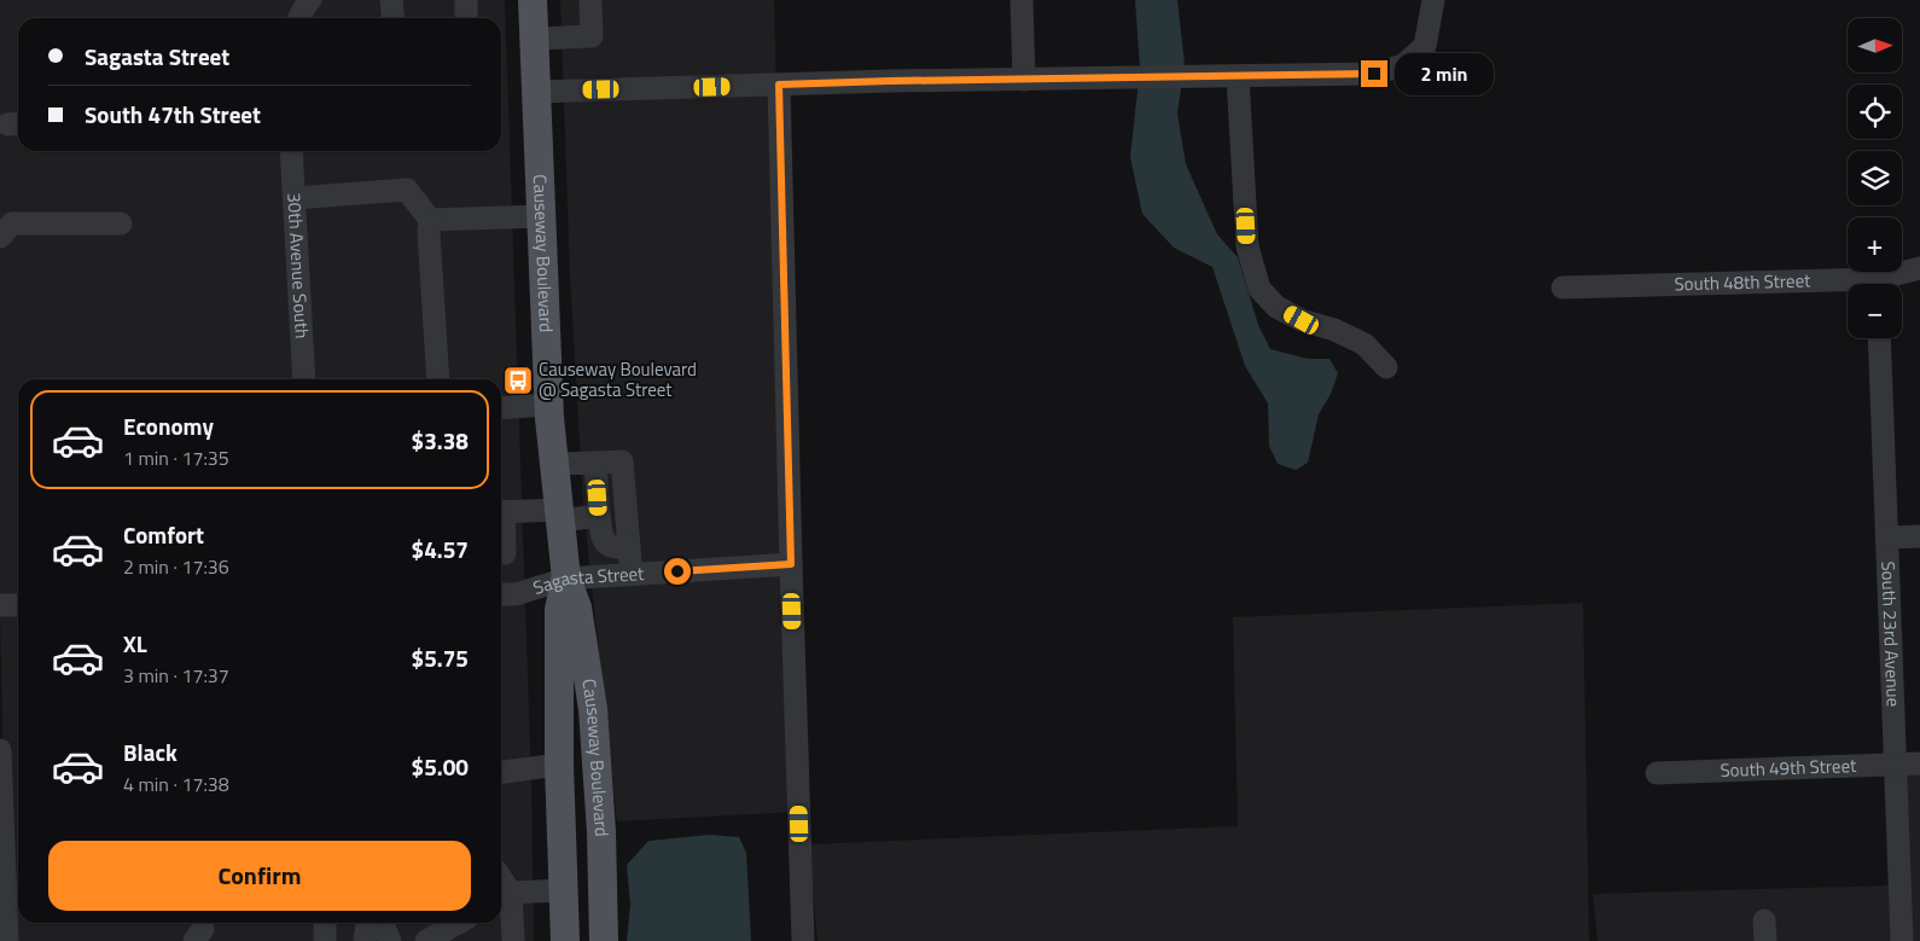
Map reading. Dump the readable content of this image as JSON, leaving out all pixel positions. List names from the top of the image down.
{
  "streets": {
    "main road": ["Causeway Boulevard"],
    "street": [
      "30th Avenue South",
      "South 48th Street",
      "Sagasta Street",
      "South 23rd Avenue",
      "South 49th Street"
    ]
  },
  "crossings": [
    ["Causeway Boulevard", "Sagasta Street"],
    ["South 23rd Avenue", "South 49th Street"]
  ],
  "places": {
    "bus stop": ["Causeway Boulevard @ Sagasta Street"]
  },
  "north": "right",
  "page": {
    "map_buttons": ["+", "−"],
    "banner": ["Sagasta Street", "South 47th Street"],
    "bubble": "2 min",
    "list": [
      {
        "name": "Economy",
        "note": "1 min · 17:35",
        "value": "$3.38"
      },
      {
        "name": "Comfort",
        "note": "2 min · 17:36",
        "value": "$4.57"
      },
      {
        "name": "XL",
        "note": "3 min · 17:37",
        "value": "$5.75"
      },
      {
        "name": "Black",
        "note": "4 min · 17:38",
        "value": "$5.00"
      }
    ],
    "buttons": "Confirm"
  }
}
